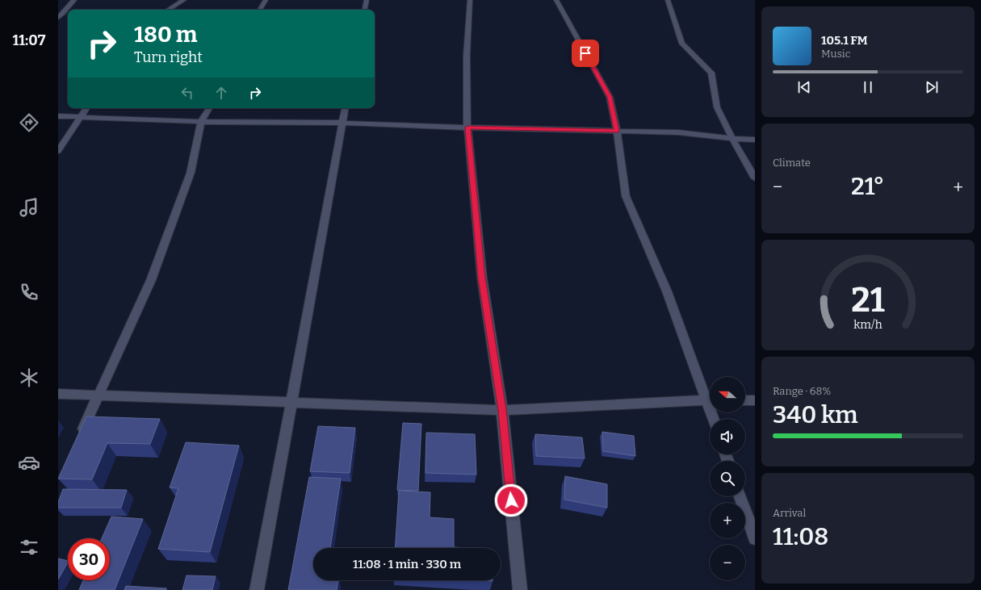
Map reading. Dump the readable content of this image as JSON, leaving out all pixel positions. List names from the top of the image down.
{
  "north": "left",
  "page": {
    "tabs": "11:07",
    "turn": ["180 m", "Turn right"],
    "song": ["105.1 FM", "Music"],
    "tile": [
      "Climate",
      ["Range · 68%", "340 km"],
      ["Arrival", "11:08"]
    ],
    "heat": ["−", "21°", "+"],
    "map_buttons": ["+", "−"],
    "limit": "30",
    "trip": "11:08 · 1 min · 330 m",
    "gauge": ["21", "km/h"]
  }
}
